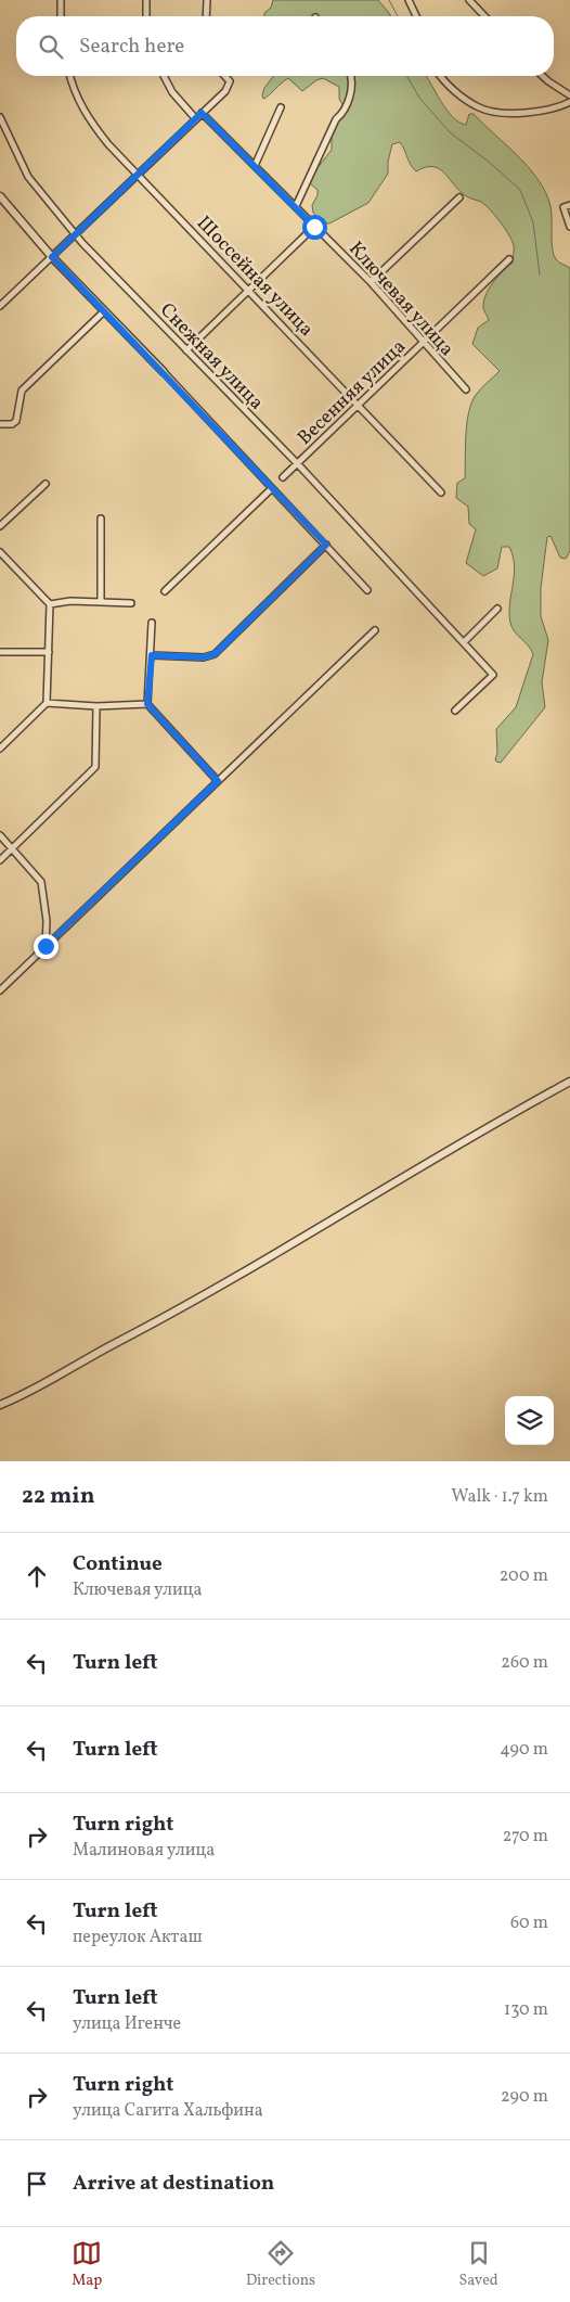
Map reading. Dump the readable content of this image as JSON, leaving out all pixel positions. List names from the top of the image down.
{
  "streets": {
    "street": [
      "Шоссейная улица",
      "Ключевая улица",
      "Снежная улица",
      "Весенняя улица"
    ]
  },
  "crossings": [
    ["Шоссейная улица", "Весенняя улица"],
    ["Ключевая улица", "Весенняя улица"],
    ["Снежная улица", "Весенняя улица"]
  ],
  "page": {
    "search": "Search here",
    "heading": ["22 min", "Walk · 1.7 km"],
    "list": [
      ["Continue", "Ключевая улица", "200 m"],
      ["Turn left", "260 m"],
      ["Turn left", "490 m"],
      ["Turn right", "Малиновая улица", "270 m"],
      ["Turn left", "переулок Акташ", "60 m"],
      ["Turn left", "улица Игенче", "130 m"],
      ["Turn right", "улица Сагита Хальфина", "290 m"],
      "Arrive at destination"
    ],
    "nav": ["Map", "Directions", "Saved"]
  }
}
